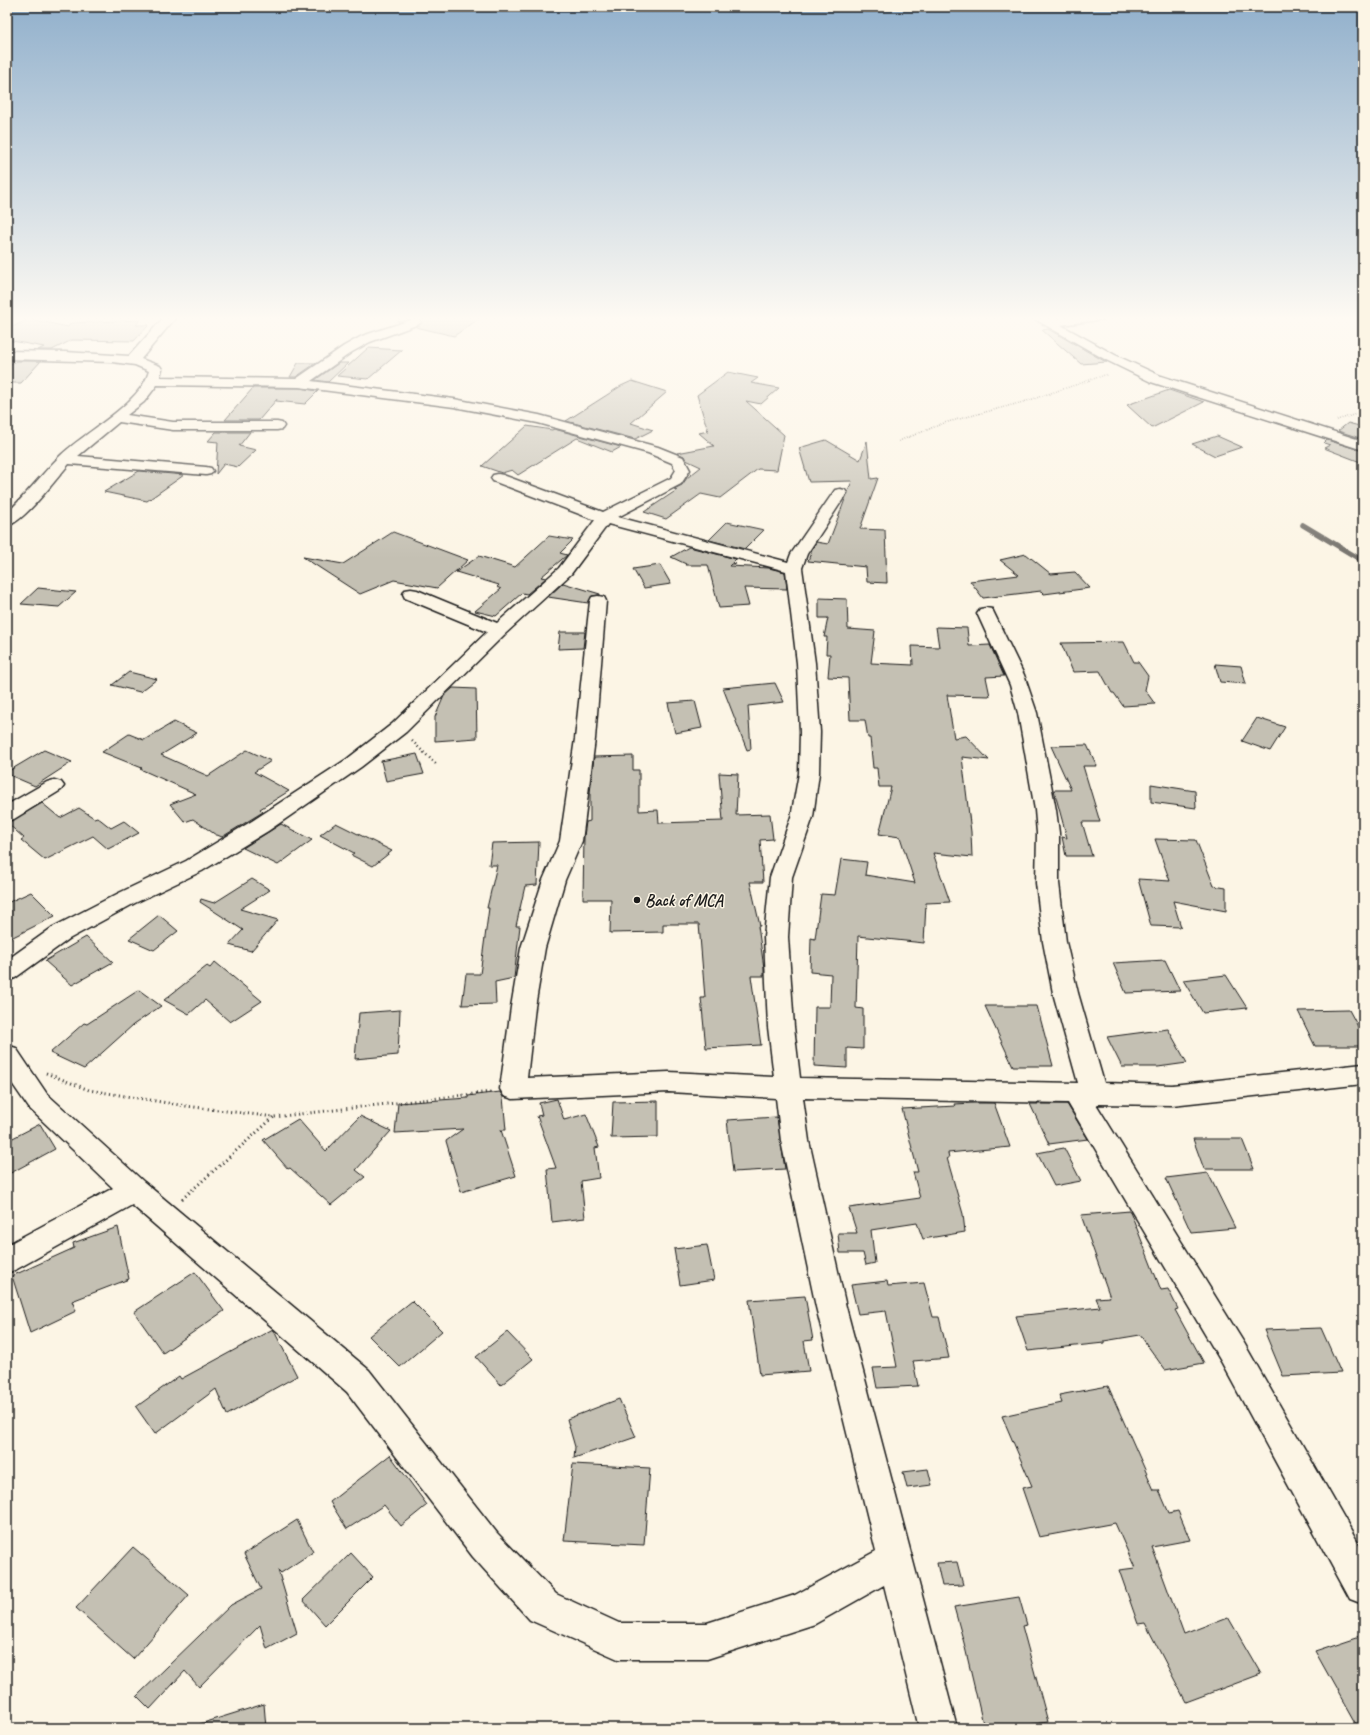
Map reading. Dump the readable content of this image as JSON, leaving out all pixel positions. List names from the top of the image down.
{
  "places": ["Back of MCA"]
}
